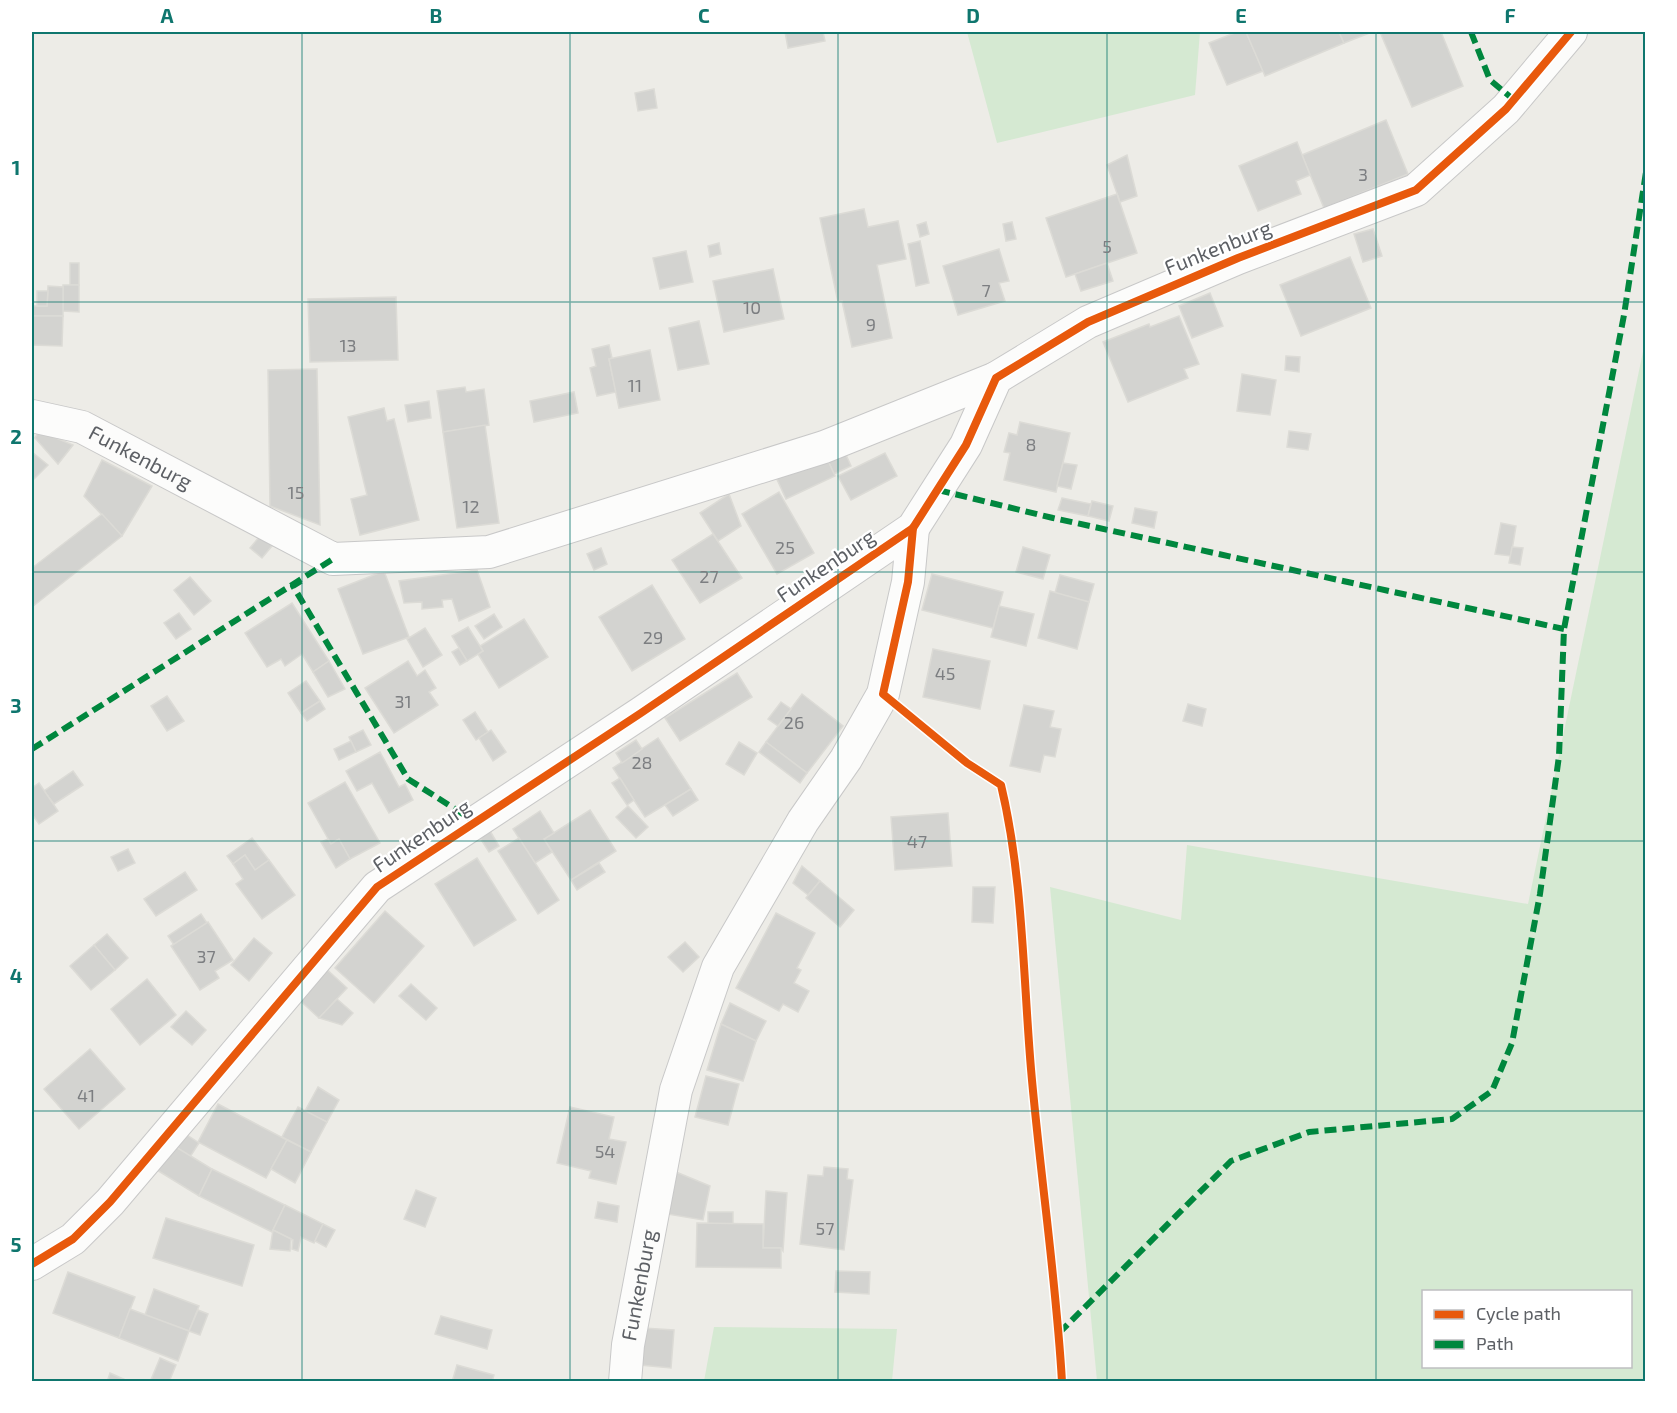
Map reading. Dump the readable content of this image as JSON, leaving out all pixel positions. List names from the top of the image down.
{
  "streets": {
    "street": ["Funkenburg"]
  },
  "house_numbers": [
    "3",
    "5",
    "7",
    "10",
    "9",
    "13",
    "11",
    "8",
    "15",
    "12",
    "25",
    "27",
    "29",
    "45",
    "31",
    "26",
    "28",
    "47",
    "37",
    "41",
    "54",
    "57"
  ],
  "legend": ["Cycle path", "Path"],
  "grid": {
    "columns": [
      "A",
      "B",
      "C",
      "D",
      "E",
      "F"
    ],
    "rows": [
      "1",
      "2",
      "3",
      "4",
      "5"
    ]
  }
}
